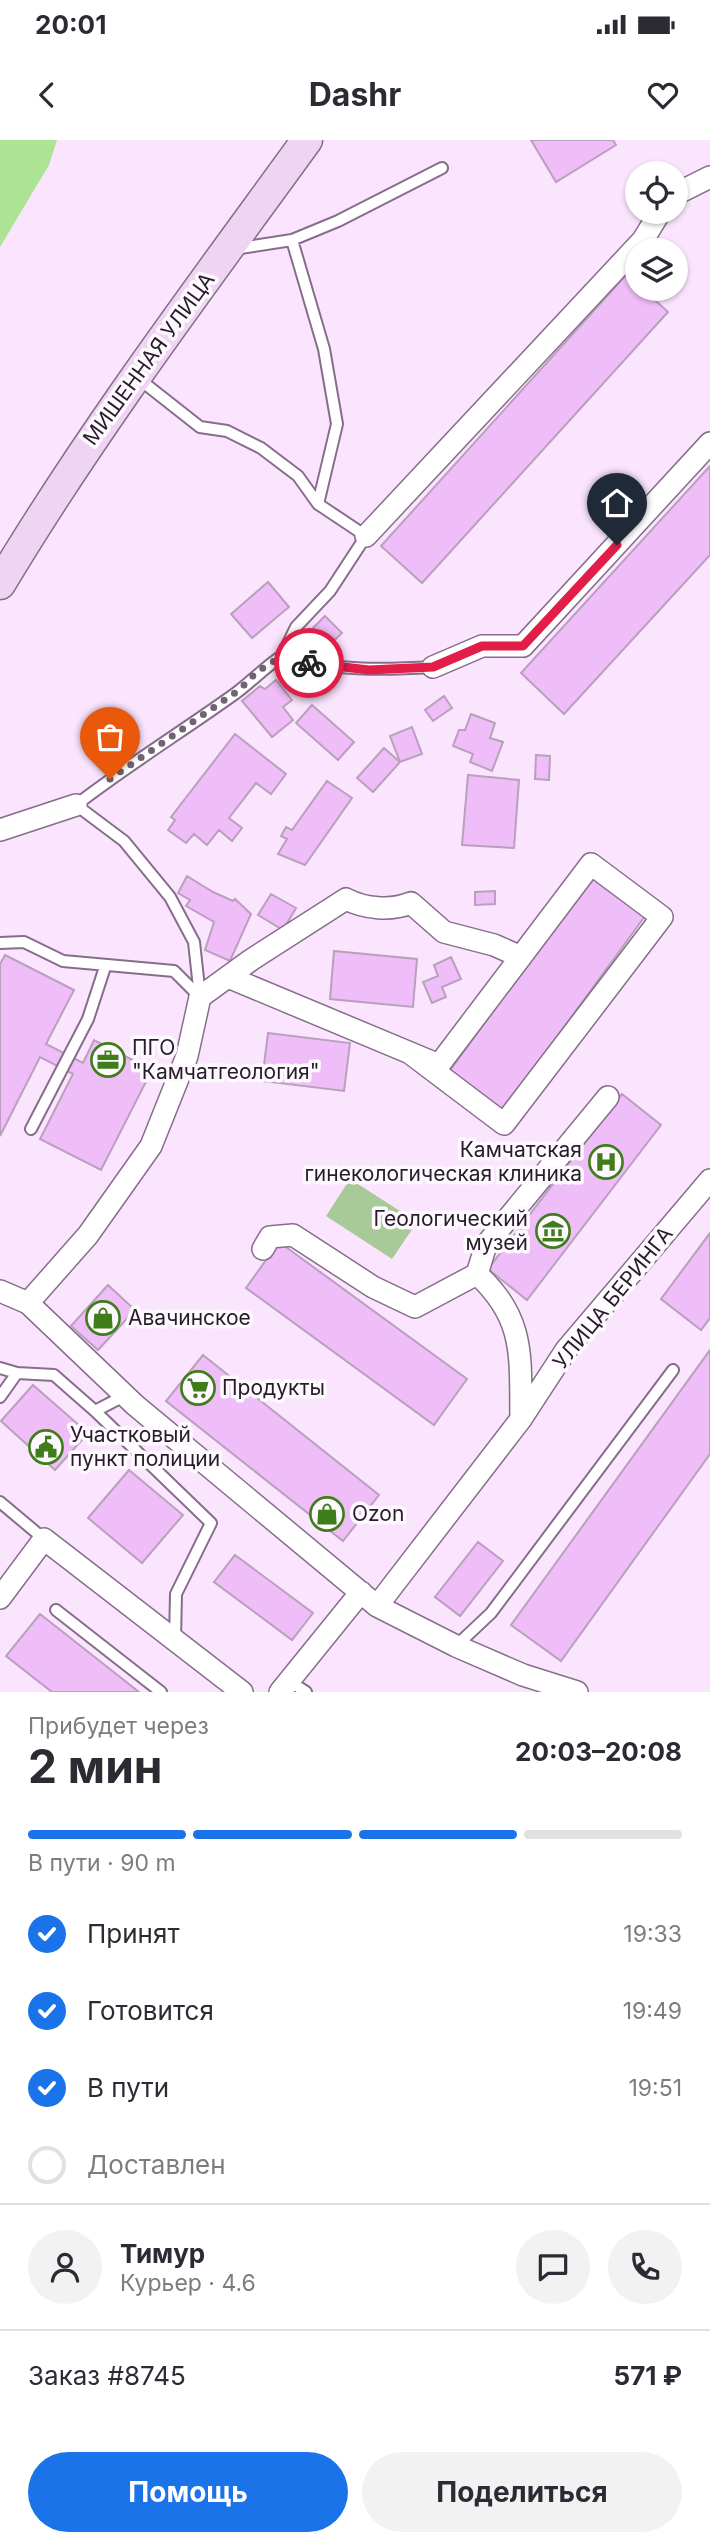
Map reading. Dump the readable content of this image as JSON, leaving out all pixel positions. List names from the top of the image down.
{
  "streets": {
    "main road": ["МИШЕННАЯ УЛИЦА"],
    "street": ["УЛИЦА БЕРИНГА"]
  },
  "places": {
    "office": ["ПГО \"Камчатгеология\""],
    "hospital": ["Камчатская гинекологическая клиника"],
    "museum": ["Геологический музей"],
    "shop": ["Авачинское", "Ozon"],
    "supermarket": ["Продукты"],
    "public building": ["Участковый пункт полиции"]
  },
  "page": {
    "status": "20:01",
    "header": "Dashr",
    "heading": ["2 мин", "Прибудет через", "20:03–20:08"],
    "panel": [
      "Тимур",
      "Курьер · 4.6",
      "Заказ #8745",
      "571 ₽"
    ],
    "bar": "В пути · 90 m",
    "list": [
      ["Принят", "19:33"],
      ["Готовится", "19:49"],
      ["В пути", "19:51"],
      "Доставлен"
    ],
    "buttons": ["Помощь", "Поделиться"]
  }
}
